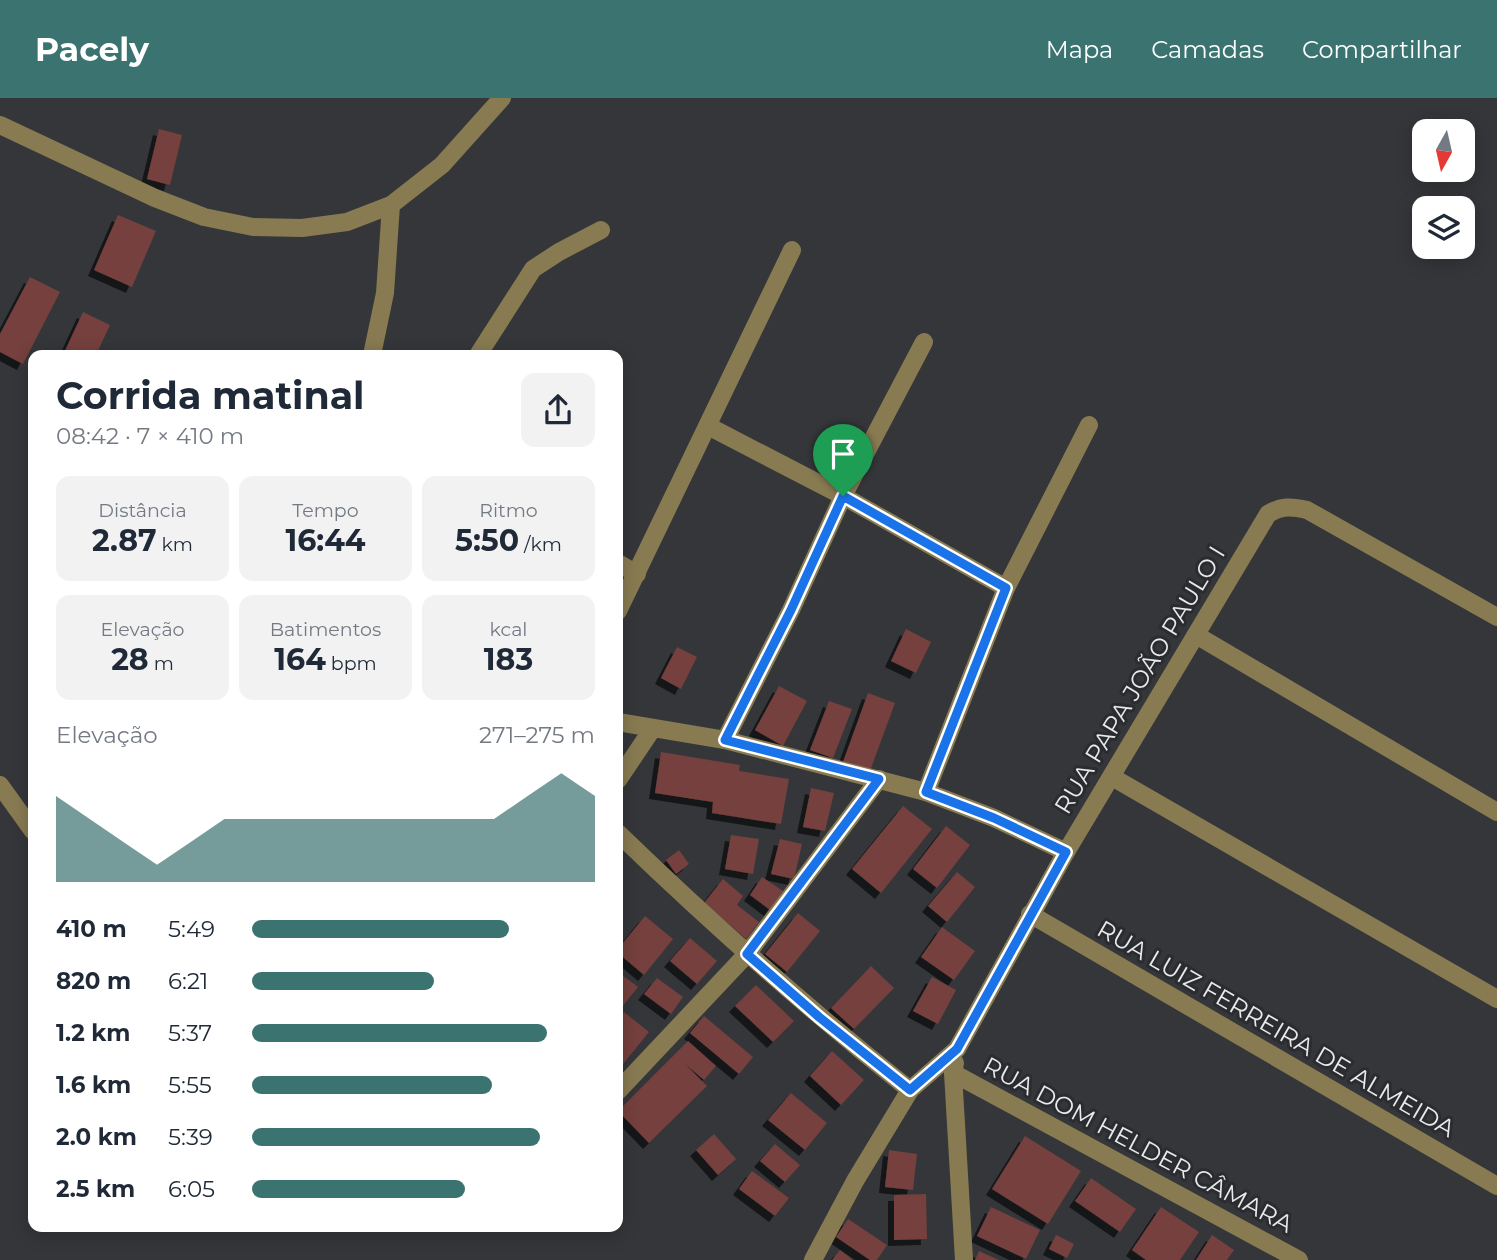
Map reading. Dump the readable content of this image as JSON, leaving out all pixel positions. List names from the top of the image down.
{
  "streets": {
    "street": ["RUA PAPA JOÃO PAULO I", "RUA LUIZ FERREIRA DE ALMEIDA", "RUA DOM HELDER CÂMARA"]
  },
  "crossings": [
    ["RUA PAPA JOÃO PAULO I", "RUA LUIZ FERREIRA DE ALMEIDA"]
  ],
  "north": "bottom",
  "page": {
    "header": "Pacely",
    "nav": ["Mapa", "Camadas", "Compartilhar"],
    "heading": ["Corrida matinal", "08:42 · 7 × 410 m"],
    "stats": [
      ["Distância", "2.87 km"],
      ["Tempo", "16:44"],
      ["Ritmo", "5:50 /km"],
      ["Elevação", "28 m"],
      ["Batimentos", "164 bpm"],
      ["kcal", "183"]
    ],
    "chart": ["Elevação", "271–275 m"],
    "list": [
      {
        "name": "410 m",
        "note": "5:49"
      },
      {
        "name": "820 m",
        "note": "6:21"
      },
      {
        "name": "1.2 km",
        "note": "5:37"
      },
      {
        "name": "1.6 km",
        "note": "5:55"
      },
      {
        "name": "2.0 km",
        "note": "5:39"
      },
      {
        "name": "2.5 km",
        "note": "6:05"
      }
    ]
  }
}
